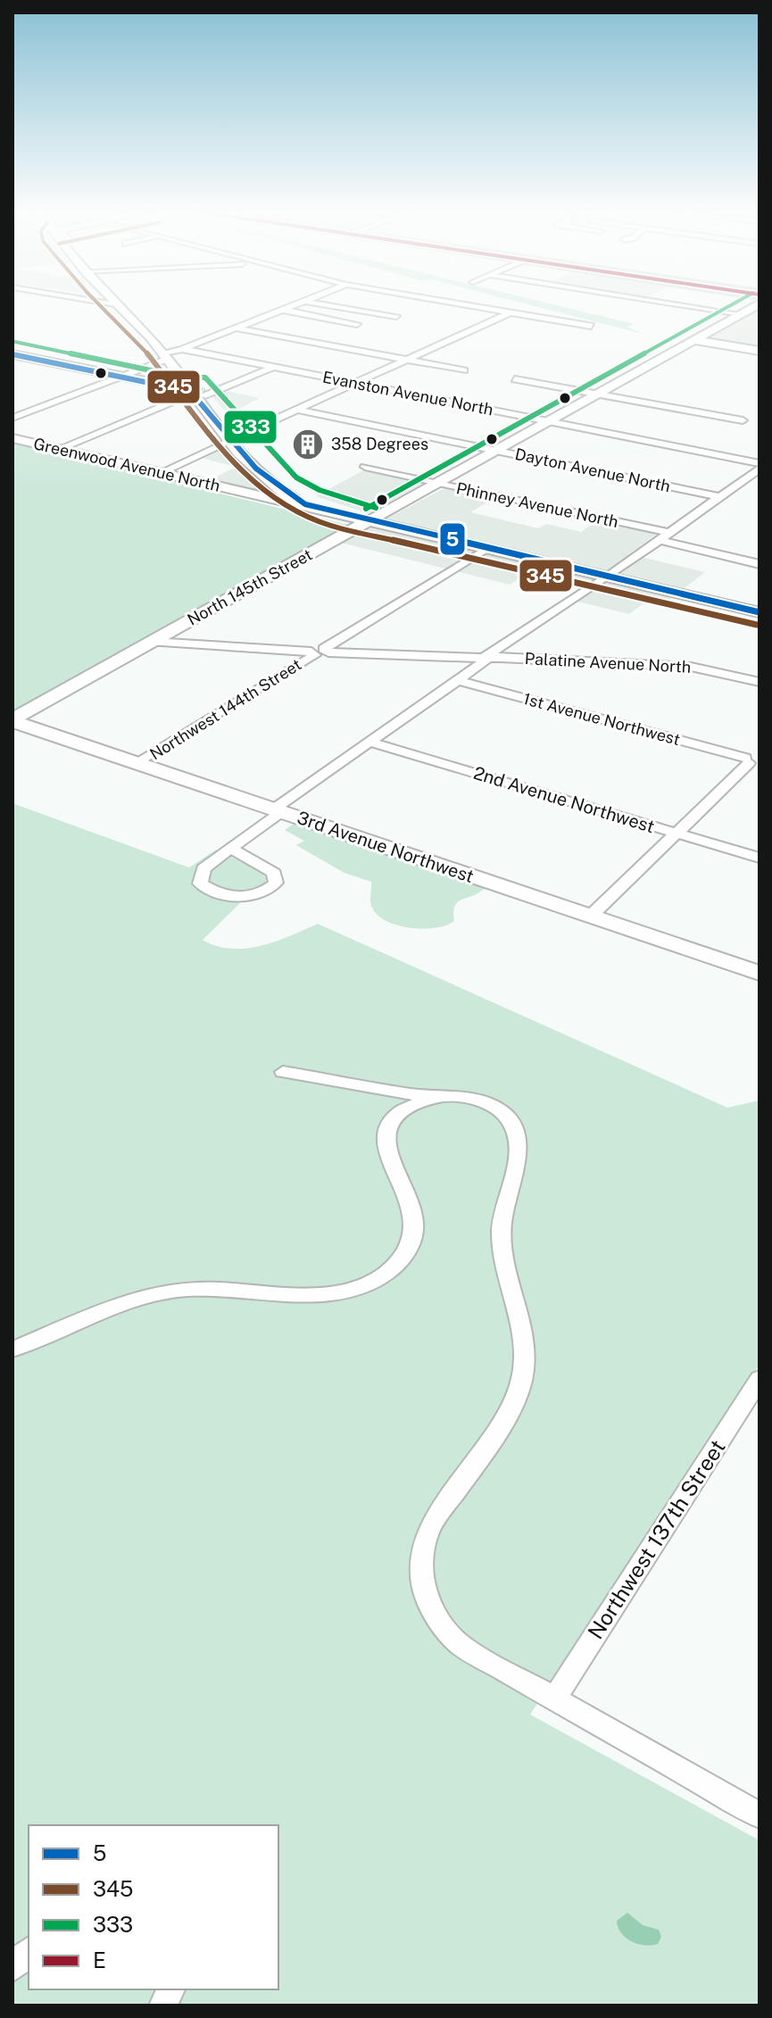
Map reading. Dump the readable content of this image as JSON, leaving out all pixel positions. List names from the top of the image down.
{
  "streets": {
    "main road": ["Greenwood Avenue North", "North 145th Street", "3rd Avenue Northwest"],
    "street": [
      "Evanston Avenue North",
      "Dayton Avenue North",
      "Phinney Avenue North",
      "Palatine Avenue North",
      "Northwest 144th Street",
      "1st Avenue Northwest",
      "2nd Avenue Northwest",
      "Northwest 137th Street"
    ]
  },
  "crossings": [
    ["Evanston Avenue North", "North 145th Street"],
    ["Greenwood Avenue North", "North 145th Street"],
    ["Greenwood Avenue North", "Northwest 144th Street"],
    ["Dayton Avenue North", "North 145th Street"],
    ["Phinney Avenue North", "North 145th Street"],
    ["North 145th Street", "3rd Avenue Northwest"],
    ["Northwest 144th Street", "3rd Avenue Northwest"]
  ],
  "places": {
    "building": ["358 Degrees"]
  },
  "lines": ["transit line 345", "transit line 333", "transit line 5"],
  "legend": [
    "5",
    "345",
    "333",
    "E"
  ]
}
